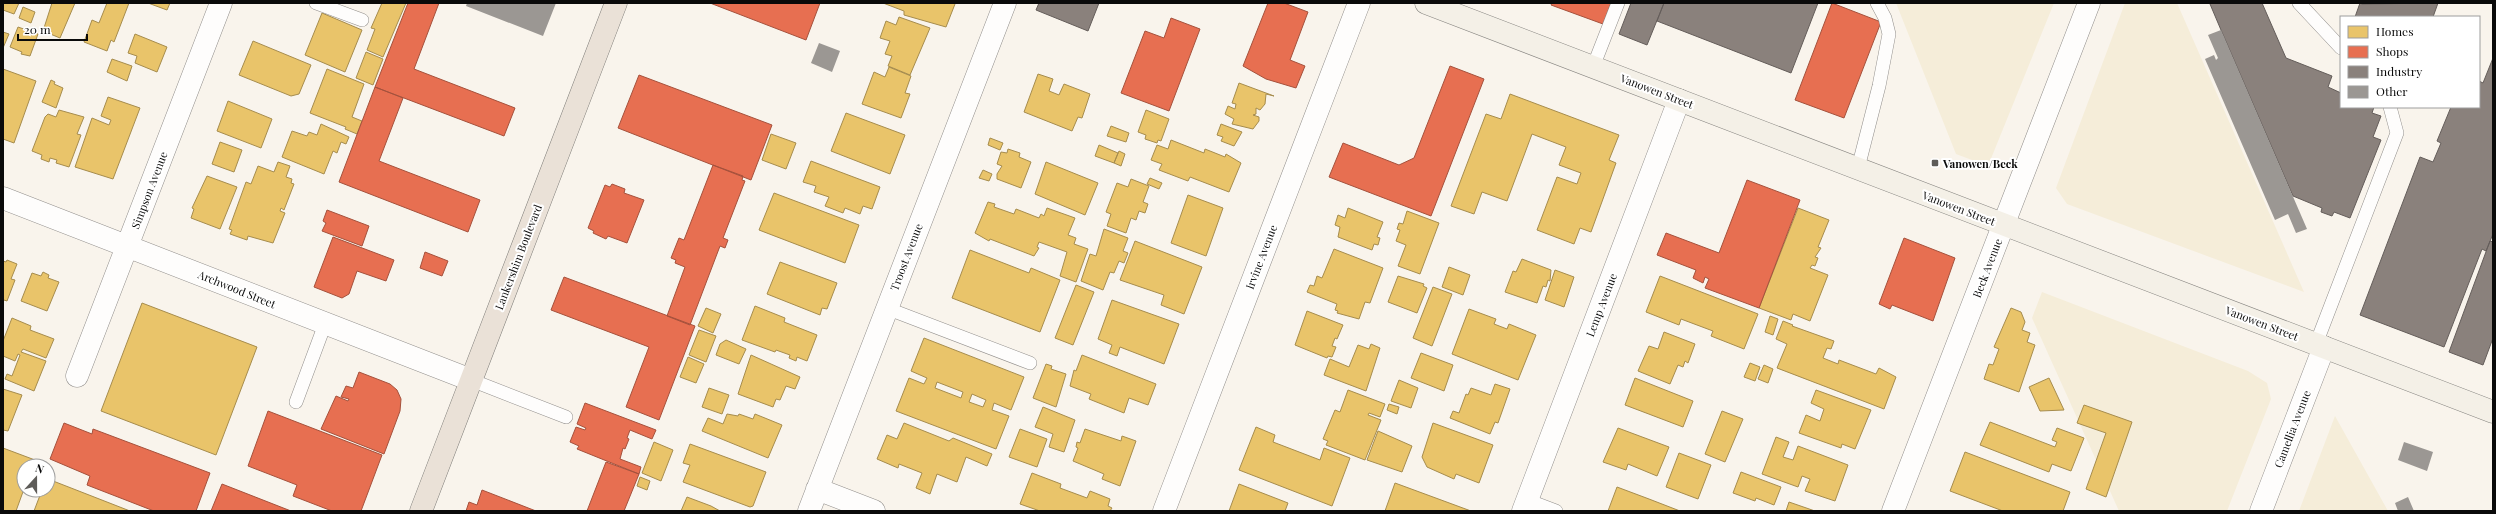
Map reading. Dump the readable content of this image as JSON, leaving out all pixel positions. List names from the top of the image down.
{
  "streets": {
    "main road": ["Vanowen Street", "Lankershim Boulevard"],
    "street": [
      "Simpson Avenue",
      "Troost Avenue",
      "Irvine Avenue",
      "Beck Avenue",
      "Archwood Street",
      "Lemp Avenue",
      "Camellia Avenue"
    ]
  },
  "crossings": [
    ["Vanowen Street", "Beck Avenue"],
    ["Vanowen Street", "Lemp Avenue"],
    ["Vanowen Street", "Camellia Avenue"],
    ["Simpson Avenue", "Archwood Street"],
    ["Lankershim Boulevard", "Archwood Street"]
  ],
  "places": {
    "transit": ["Vanowen/Beck"]
  },
  "legend": [
    "Homes",
    "Shops",
    "Industry",
    "Other"
  ],
  "scale_bar": "20 m",
  "north": "top"
}
